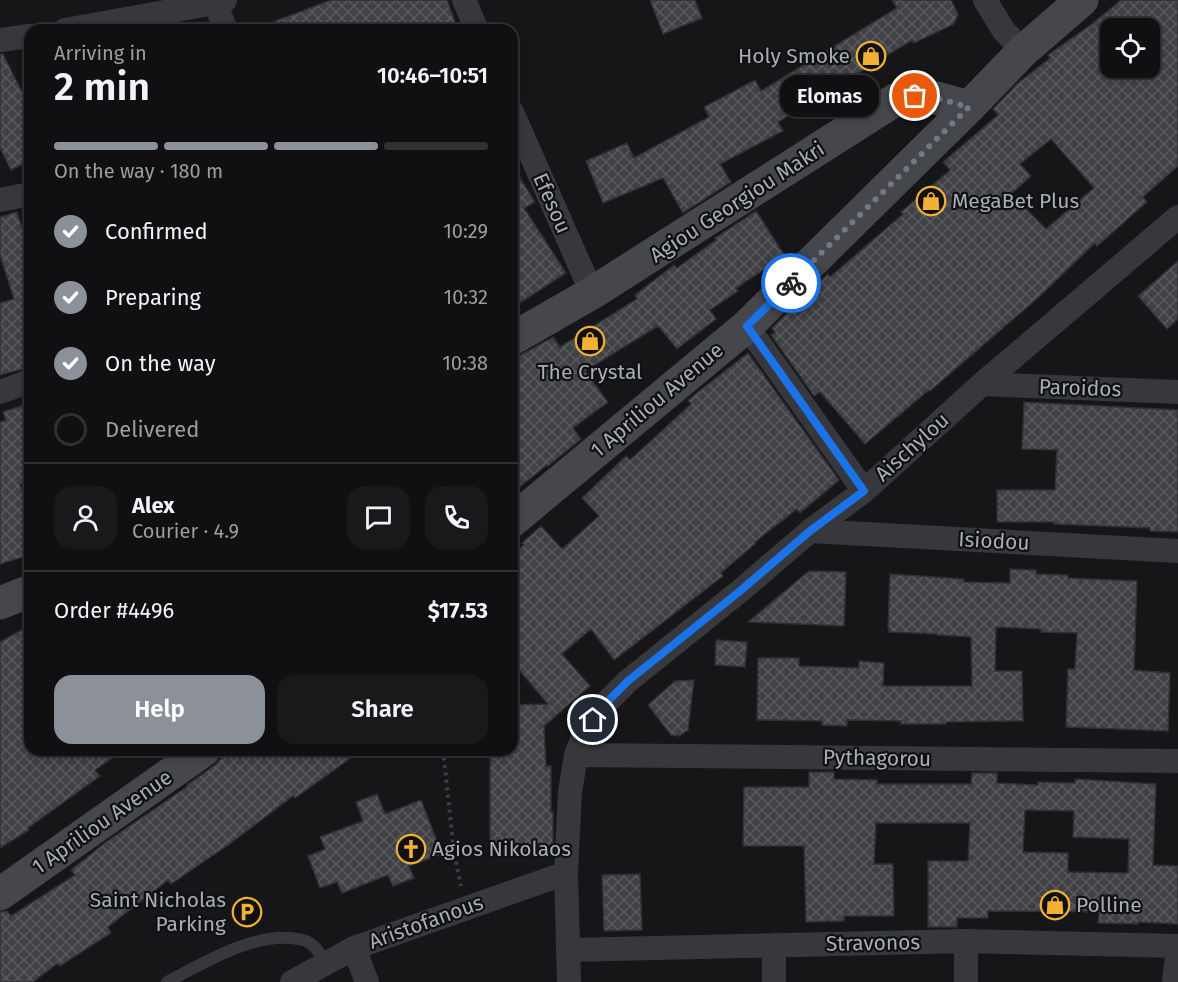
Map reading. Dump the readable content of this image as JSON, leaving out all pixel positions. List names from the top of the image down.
{
  "streets": {
    "main road": ["Agiou Georgiou Makri", "1 Apriliou Avenue"],
    "street": [
      "Efesou",
      "Paroidos",
      "Aischylou",
      "Isiodou",
      "Pythagorou",
      "Aristofanous",
      "Stravonos"
    ]
  },
  "crossings": [
    ["Agiou Georgiou Makri", "Efesou"],
    ["Agiou Georgiou Makri", "1 Apriliou Avenue"],
    ["Paroidos", "Aischylou"],
    ["Aischylou", "Isiodou"],
    ["Aischylou", "Pythagorou"],
    ["Aischylou", "Aristofanous"],
    ["Aischylou", "Stravonos"]
  ],
  "places": {
    "shop": [
      "Holy Smoke",
      "MegaBet Plus",
      "The Crystal",
      "Polline"
    ],
    "other": ["Elomas"],
    "church": ["Agios Nikolaos"],
    "parking": ["Saint Nicholas Parking"]
  },
  "page": {
    "heading": ["2 min", "Arriving in", "10:46–10:51"],
    "panel": [
      "Alex",
      "Courier · 4.9",
      "Order #4496",
      "$17.53"
    ],
    "bubble": "Elomas",
    "bar": "On the way · 180 m",
    "list": [
      ["Confirmed", "10:29"],
      ["Preparing", "10:32"],
      ["On the way", "10:38"],
      "Delivered"
    ],
    "buttons": ["Help", "Share"]
  }
}
